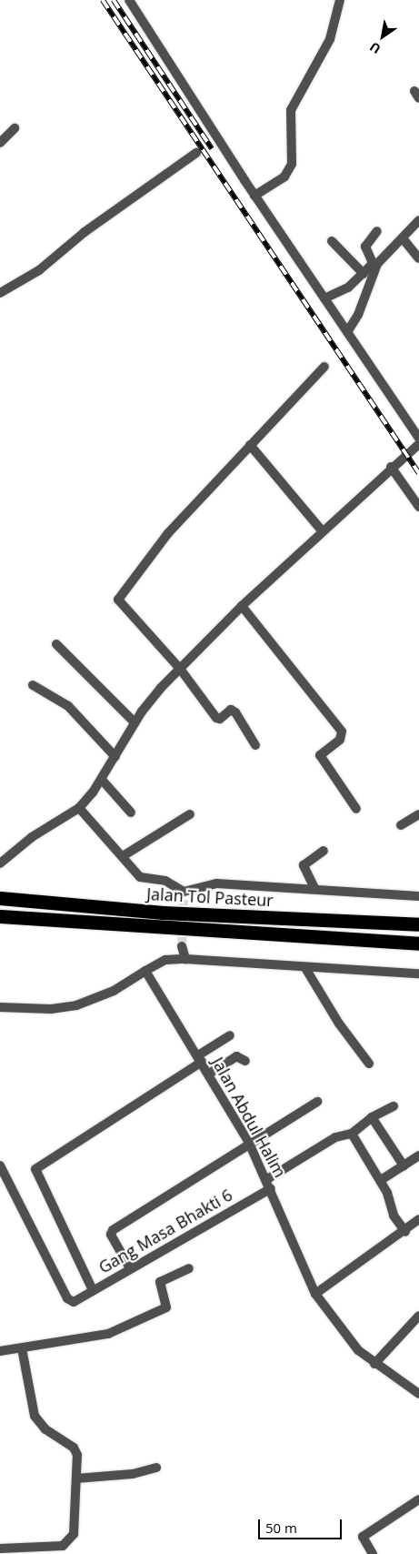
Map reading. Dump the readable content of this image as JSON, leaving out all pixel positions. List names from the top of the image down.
{
  "streets": {
    "highway": ["Jalan Tol Pasteur"],
    "street": ["Jalan Abdul Halim", "Gang Masa Bhakti 6"]
  },
  "crossings": [
    ["Jalan Abdul Halim", "Gang Masa Bhakti 6"]
  ],
  "scale_bar": "50 m",
  "north": "bottom left"
}
